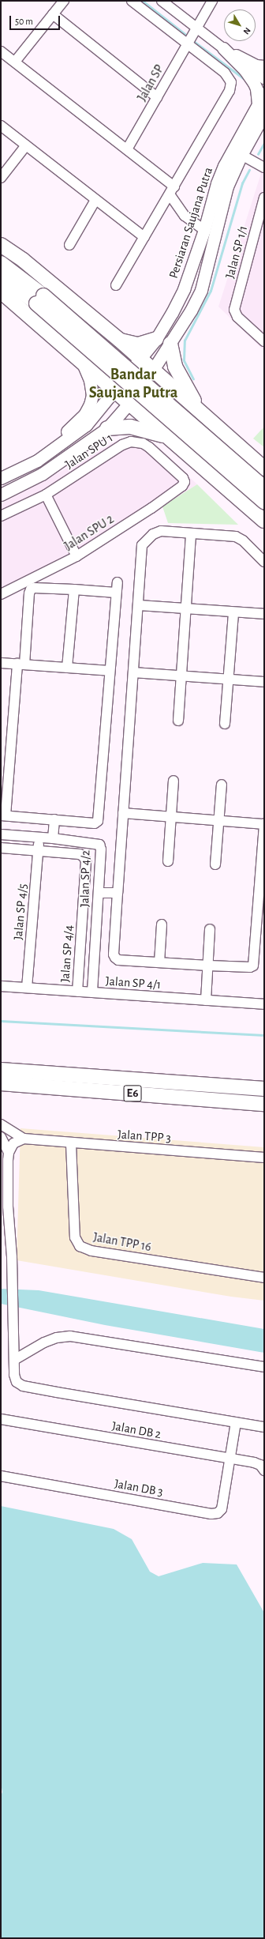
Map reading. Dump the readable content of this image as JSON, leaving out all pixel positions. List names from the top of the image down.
{
  "streets": {
    "highway": ["E6"],
    "main road": ["Persiaran Saujana Putra"],
    "street": [
      "Jalan SP",
      "Jalan SP 1/1",
      "Jalan SPU 1",
      "Jalan SPU 2",
      "Jalan SP 4/2",
      "Jalan SP 4/5",
      "Jalan SP 4/4",
      "Jalan SP 4/1",
      "Jalan TPP 3",
      "Jalan TPP 16",
      "Jalan DB 2",
      "Jalan DB 3"
    ]
  },
  "crossings": [
    ["Jalan SPU 1", "Jalan SPU 2"],
    ["Jalan SP 4/2", "Jalan SP 4/5"],
    ["Jalan SP 4/2", "Jalan SP 4/1"],
    ["Jalan SP 4/5", "Jalan SP 4/4"],
    ["Jalan SP 4/5", "Jalan SP 4/1"],
    ["Jalan SP 4/4", "Jalan SP 4/1"],
    ["Jalan TPP 3", "Jalan TPP 16"],
    ["Jalan DB 2", "Jalan DB 3"]
  ],
  "districts": ["Bandar Saujana Putra"],
  "scale_bar": "50 m",
  "north": "bottom right"
}
